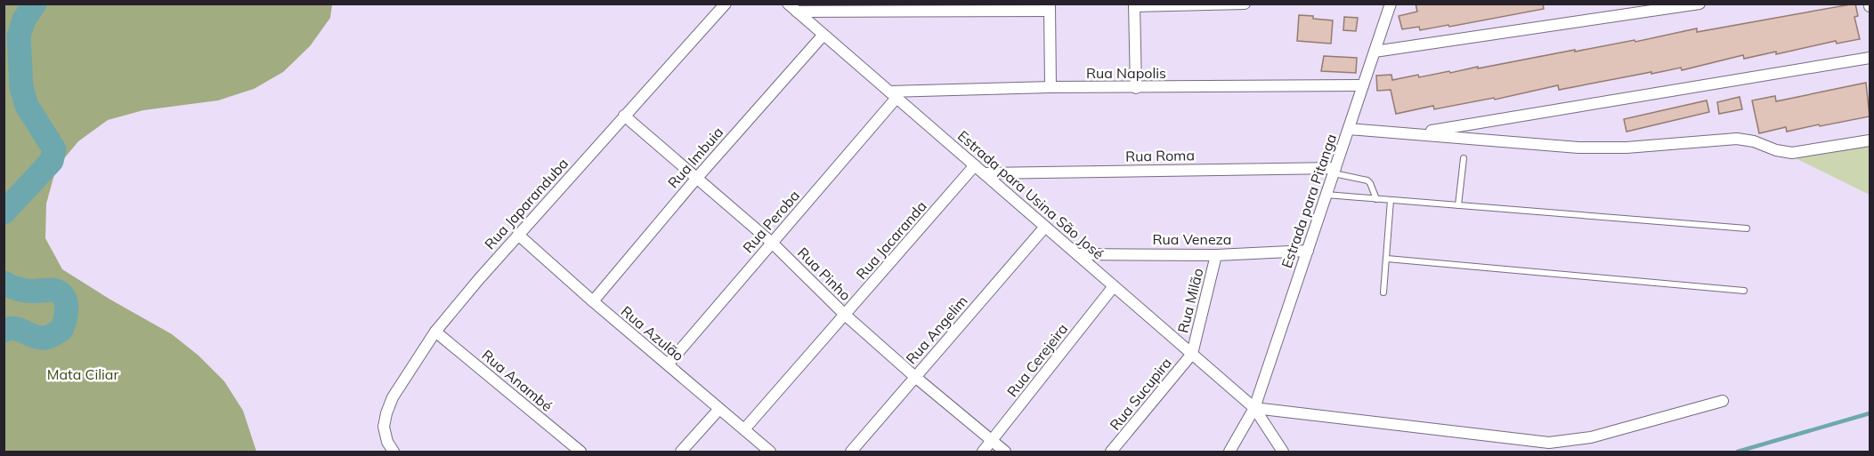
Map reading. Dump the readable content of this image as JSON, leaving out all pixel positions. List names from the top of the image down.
{
  "streets": {
    "street": [
      "Rua Napolis",
      "Rua Roma",
      "Rua Imbuia",
      "Estrada para Usina São José",
      "Estrada para Pitanga",
      "Rua Japaranduba",
      "Rua Peroba",
      "Rua Veneza",
      "Rua Jacaranda",
      "Rua Pinho",
      "Rua Milão",
      "Rua Angelim",
      "Rua Azulão",
      "Rua Cerejeira",
      "Rua Anambé",
      "Rua Sucupira"
    ]
  },
  "crossings": [
    ["Rua Napolis", "Estrada para Usina São José"],
    ["Rua Napolis", "Estrada para Pitanga"],
    ["Rua Napolis", "Rua Peroba"],
    ["Rua Roma", "Estrada para Usina São José"],
    ["Rua Roma", "Estrada para Pitanga"],
    ["Rua Imbuia", "Estrada para Usina São José"],
    ["Rua Imbuia", "Rua Pinho"],
    ["Rua Imbuia", "Rua Azulão"],
    ["Estrada para Usina São José", "Estrada para Pitanga"],
    ["Estrada para Usina São José", "Rua Peroba"],
    ["Estrada para Usina São José", "Rua Veneza"],
    ["Estrada para Usina São José", "Rua Jacaranda"],
    ["Estrada para Usina São José", "Rua Milão"],
    ["Estrada para Usina São José", "Rua Angelim"],
    ["Estrada para Usina São José", "Rua Cerejeira"],
    ["Estrada para Usina São José", "Rua Sucupira"],
    ["Estrada para Pitanga", "Rua Veneza"],
    ["Rua Japaranduba", "Rua Pinho"],
    ["Rua Japaranduba", "Rua Azulão"],
    ["Rua Japaranduba", "Rua Anambé"],
    ["Rua Peroba", "Rua Pinho"],
    ["Rua Peroba", "Rua Azulão"],
    ["Rua Veneza", "Rua Milão"],
    ["Rua Jacaranda", "Rua Pinho"],
    ["Rua Jacaranda", "Rua Azulão"],
    ["Rua Pinho", "Rua Angelim"],
    ["Rua Pinho", "Rua Cerejeira"],
    ["Rua Milão", "Rua Sucupira"]
  ],
  "parks": ["Mata Ciliar"]
}
